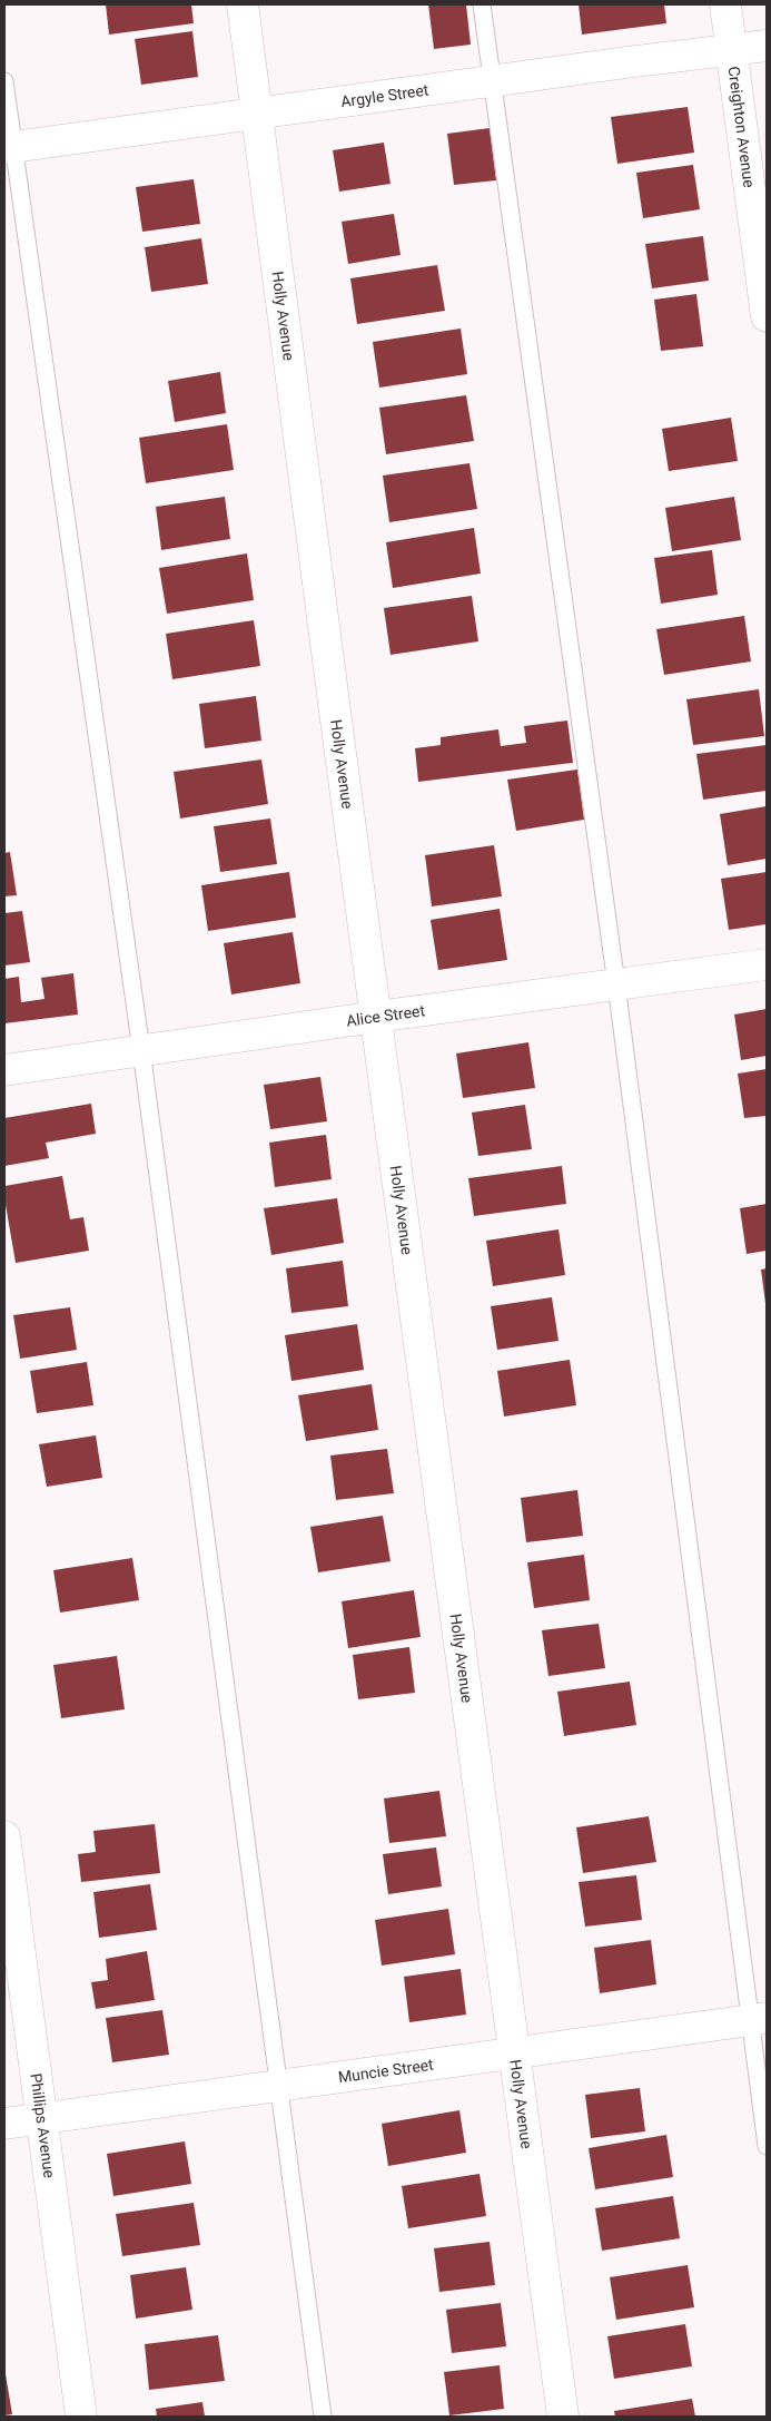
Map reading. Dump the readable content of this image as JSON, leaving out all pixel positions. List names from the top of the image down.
{
  "streets": {
    "street": [
      "Argyle Street",
      "Creighton Avenue",
      "Holly Avenue",
      "Alice Street",
      "Muncie Street",
      "Phillips Avenue"
    ]
  },
  "crossings": [
    ["Argyle Street", "Creighton Avenue"],
    ["Argyle Street", "Holly Avenue"],
    ["Holly Avenue", "Alice Street"],
    ["Holly Avenue", "Muncie Street"],
    ["Muncie Street", "Phillips Avenue"]
  ]
}
